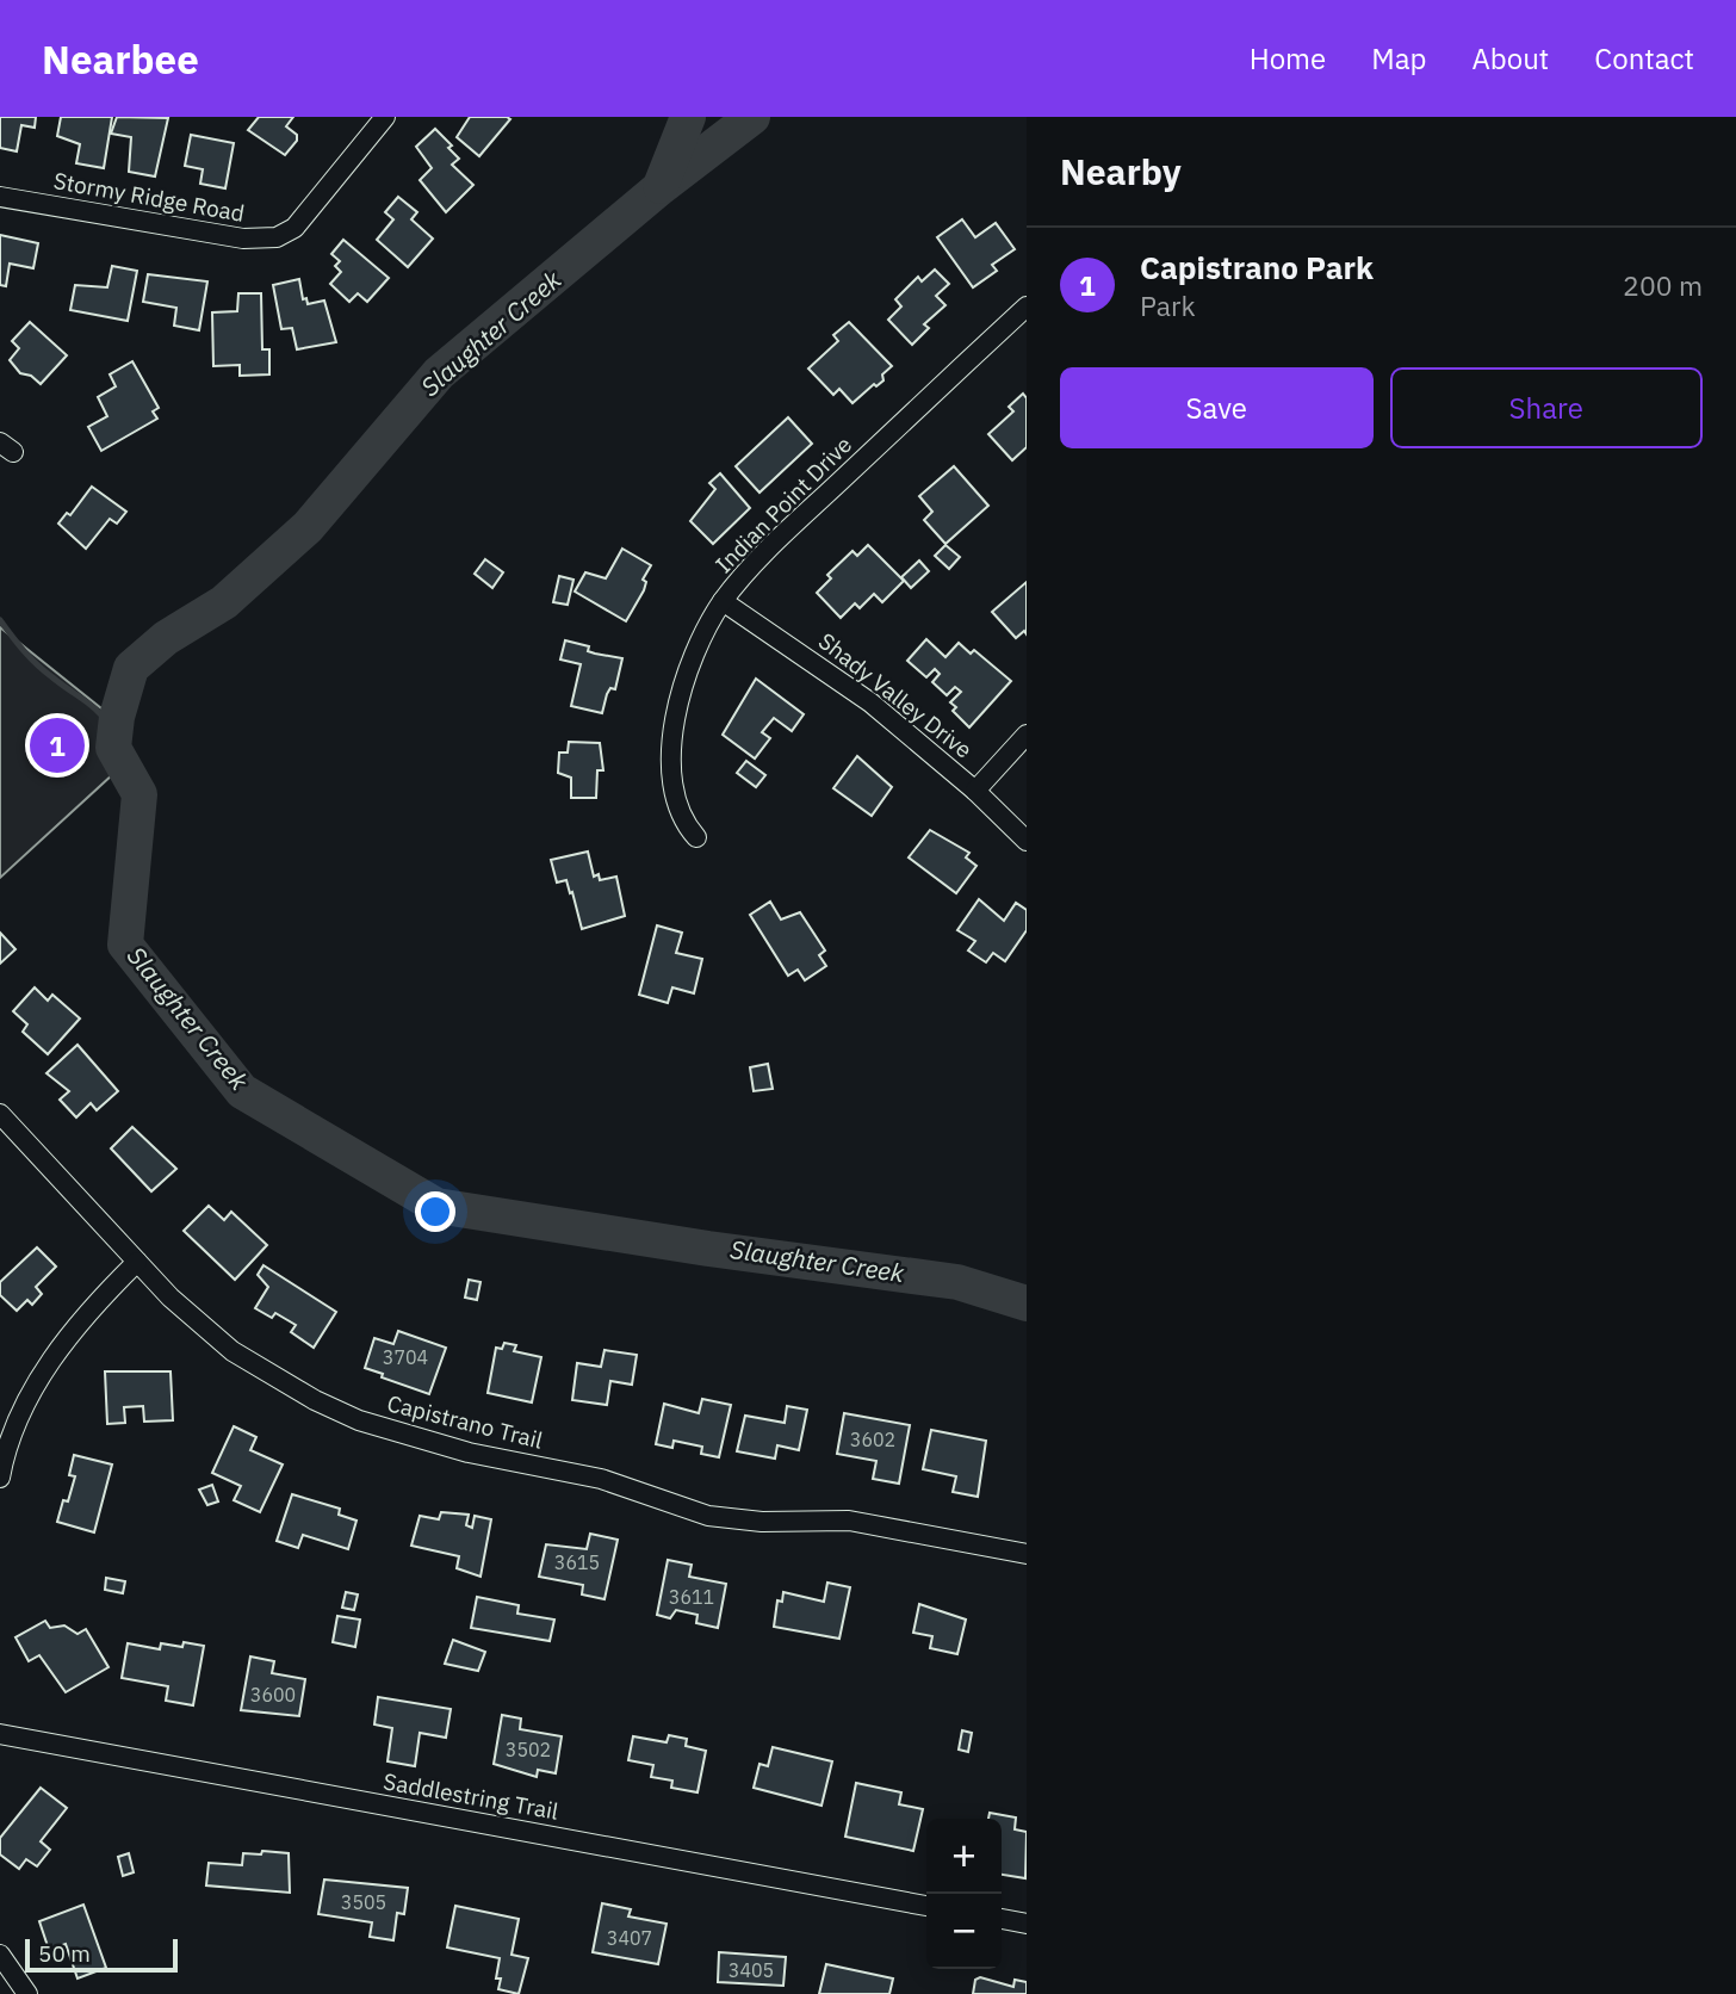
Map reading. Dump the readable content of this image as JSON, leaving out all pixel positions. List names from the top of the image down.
{
  "streets": {
    "street": [
      "Stormy Ridge Road",
      "Indian Point Drive",
      "Shady Valley Drive",
      "Capistrano Trail",
      "Saddlestring Trail"
    ]
  },
  "crossings": [
    ["Indian Point Drive", "Shady Valley Drive"]
  ],
  "water": ["Slaughter Creek"],
  "house_numbers": [
    "3704",
    "3602",
    "3615",
    "3611",
    "3600",
    "3502",
    "3505",
    "3407",
    "3405"
  ],
  "scale_bar": "50 m",
  "page": {
    "header": "Nearbee",
    "nav": [
      "Home",
      "Map",
      "About",
      "Contact"
    ],
    "heading": "Nearby",
    "list": [
      {
        "mark": "1",
        "name": "Capistrano Park",
        "note": "Park",
        "value": "200 m"
      }
    ],
    "buttons": ["Save", "Share"],
    "pins": "1",
    "map_buttons": ["+", "−"],
    "scale": "50 m"
  }
}
